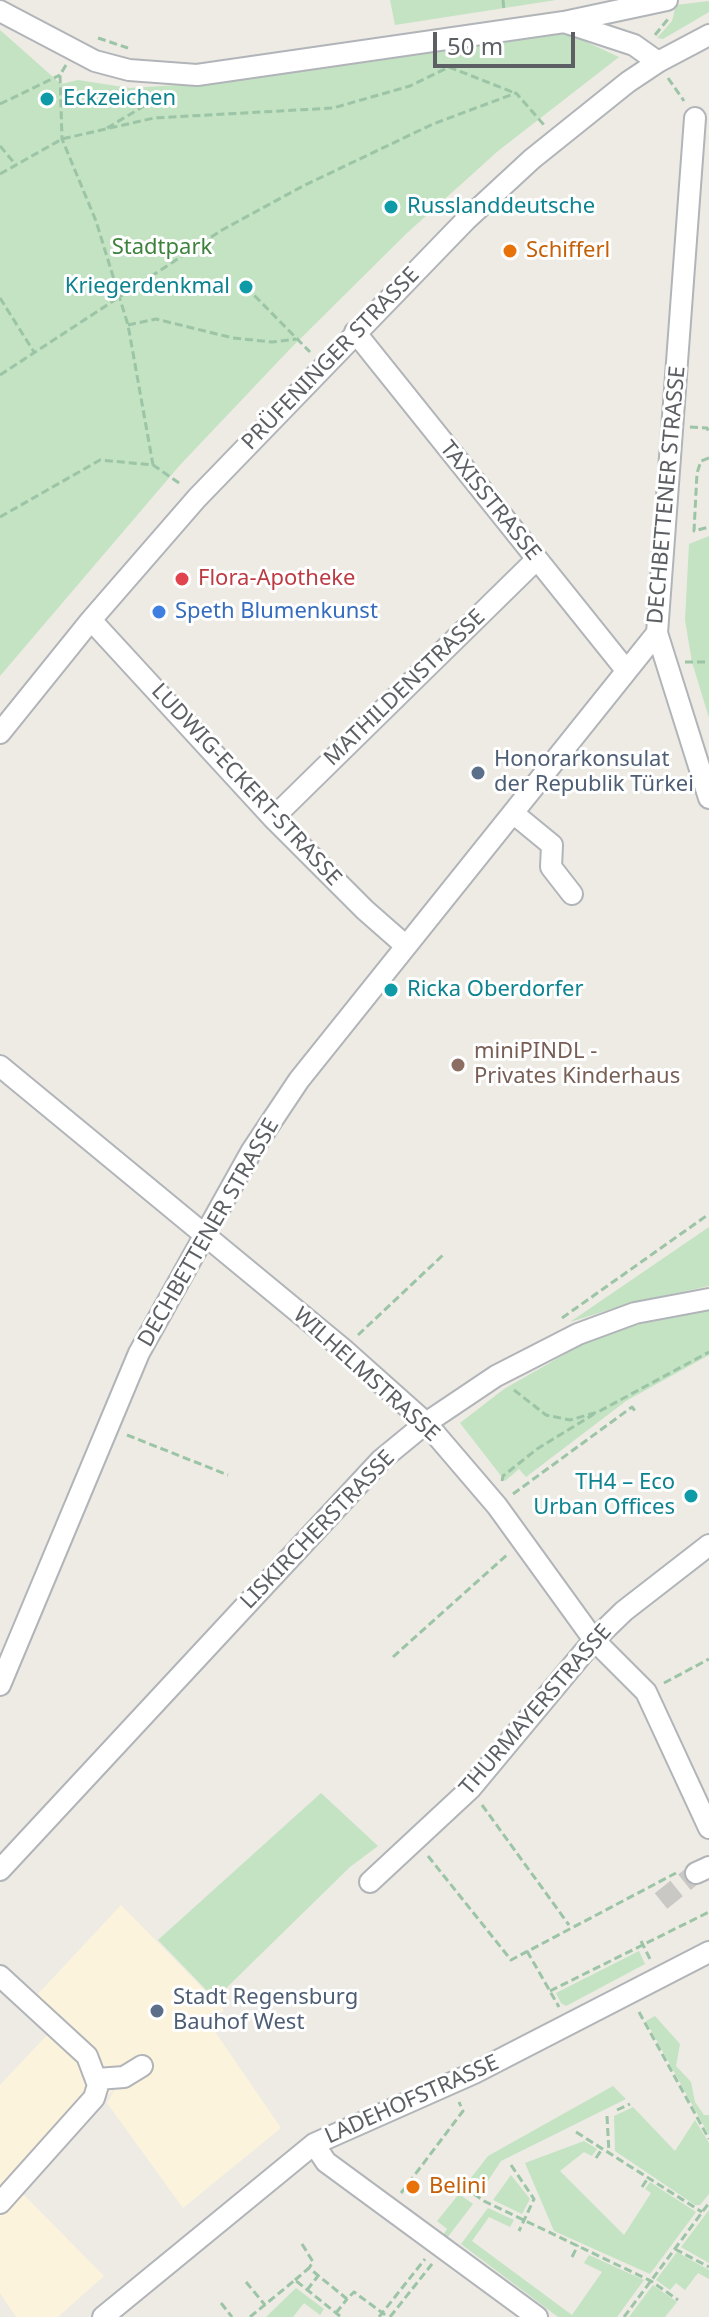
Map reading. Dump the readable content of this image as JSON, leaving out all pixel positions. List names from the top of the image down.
{
  "streets": {
    "street": [
      "PRÜFENINGER STRASSE",
      "DECHBETTENER STRASSE",
      "TAXISSTRASSE",
      "MATHILDENSTRASSE",
      "LUDWIG-ECKERT-STRASSE",
      "WILHELMSTRASSE",
      "LISKIRCHERSTRASSE",
      "THURMAYERSTRASSE",
      "LADEHOFSTRASSE"
    ]
  },
  "crossings": [
    ["PRÜFENINGER STRASSE", "TAXISSTRASSE"],
    ["PRÜFENINGER STRASSE", "LUDWIG-ECKERT-STRASSE"],
    ["DECHBETTENER STRASSE", "TAXISSTRASSE"],
    ["DECHBETTENER STRASSE", "LUDWIG-ECKERT-STRASSE"],
    ["DECHBETTENER STRASSE", "WILHELMSTRASSE"],
    ["TAXISSTRASSE", "MATHILDENSTRASSE"],
    ["MATHILDENSTRASSE", "LUDWIG-ECKERT-STRASSE"],
    ["WILHELMSTRASSE", "LISKIRCHERSTRASSE"],
    ["WILHELMSTRASSE", "THURMAYERSTRASSE"]
  ],
  "parks": ["Stadtpark"],
  "places": [
    "Eckzeichen",
    "Russlanddeutsche",
    "Schifferl",
    "Kriegerdenkmal",
    "Flora-Apotheke",
    "Speth Blumenkunst",
    "Honorarkonsulat der Republik Türkei",
    "Ricka Oberdorfer",
    "miniPINDL - Privates Kinderhaus",
    "TH4 – Eco Urban Offices",
    "Stadt Regensburg Bauhof West",
    "Belini"
  ],
  "scale_bar": "50 m"
}
